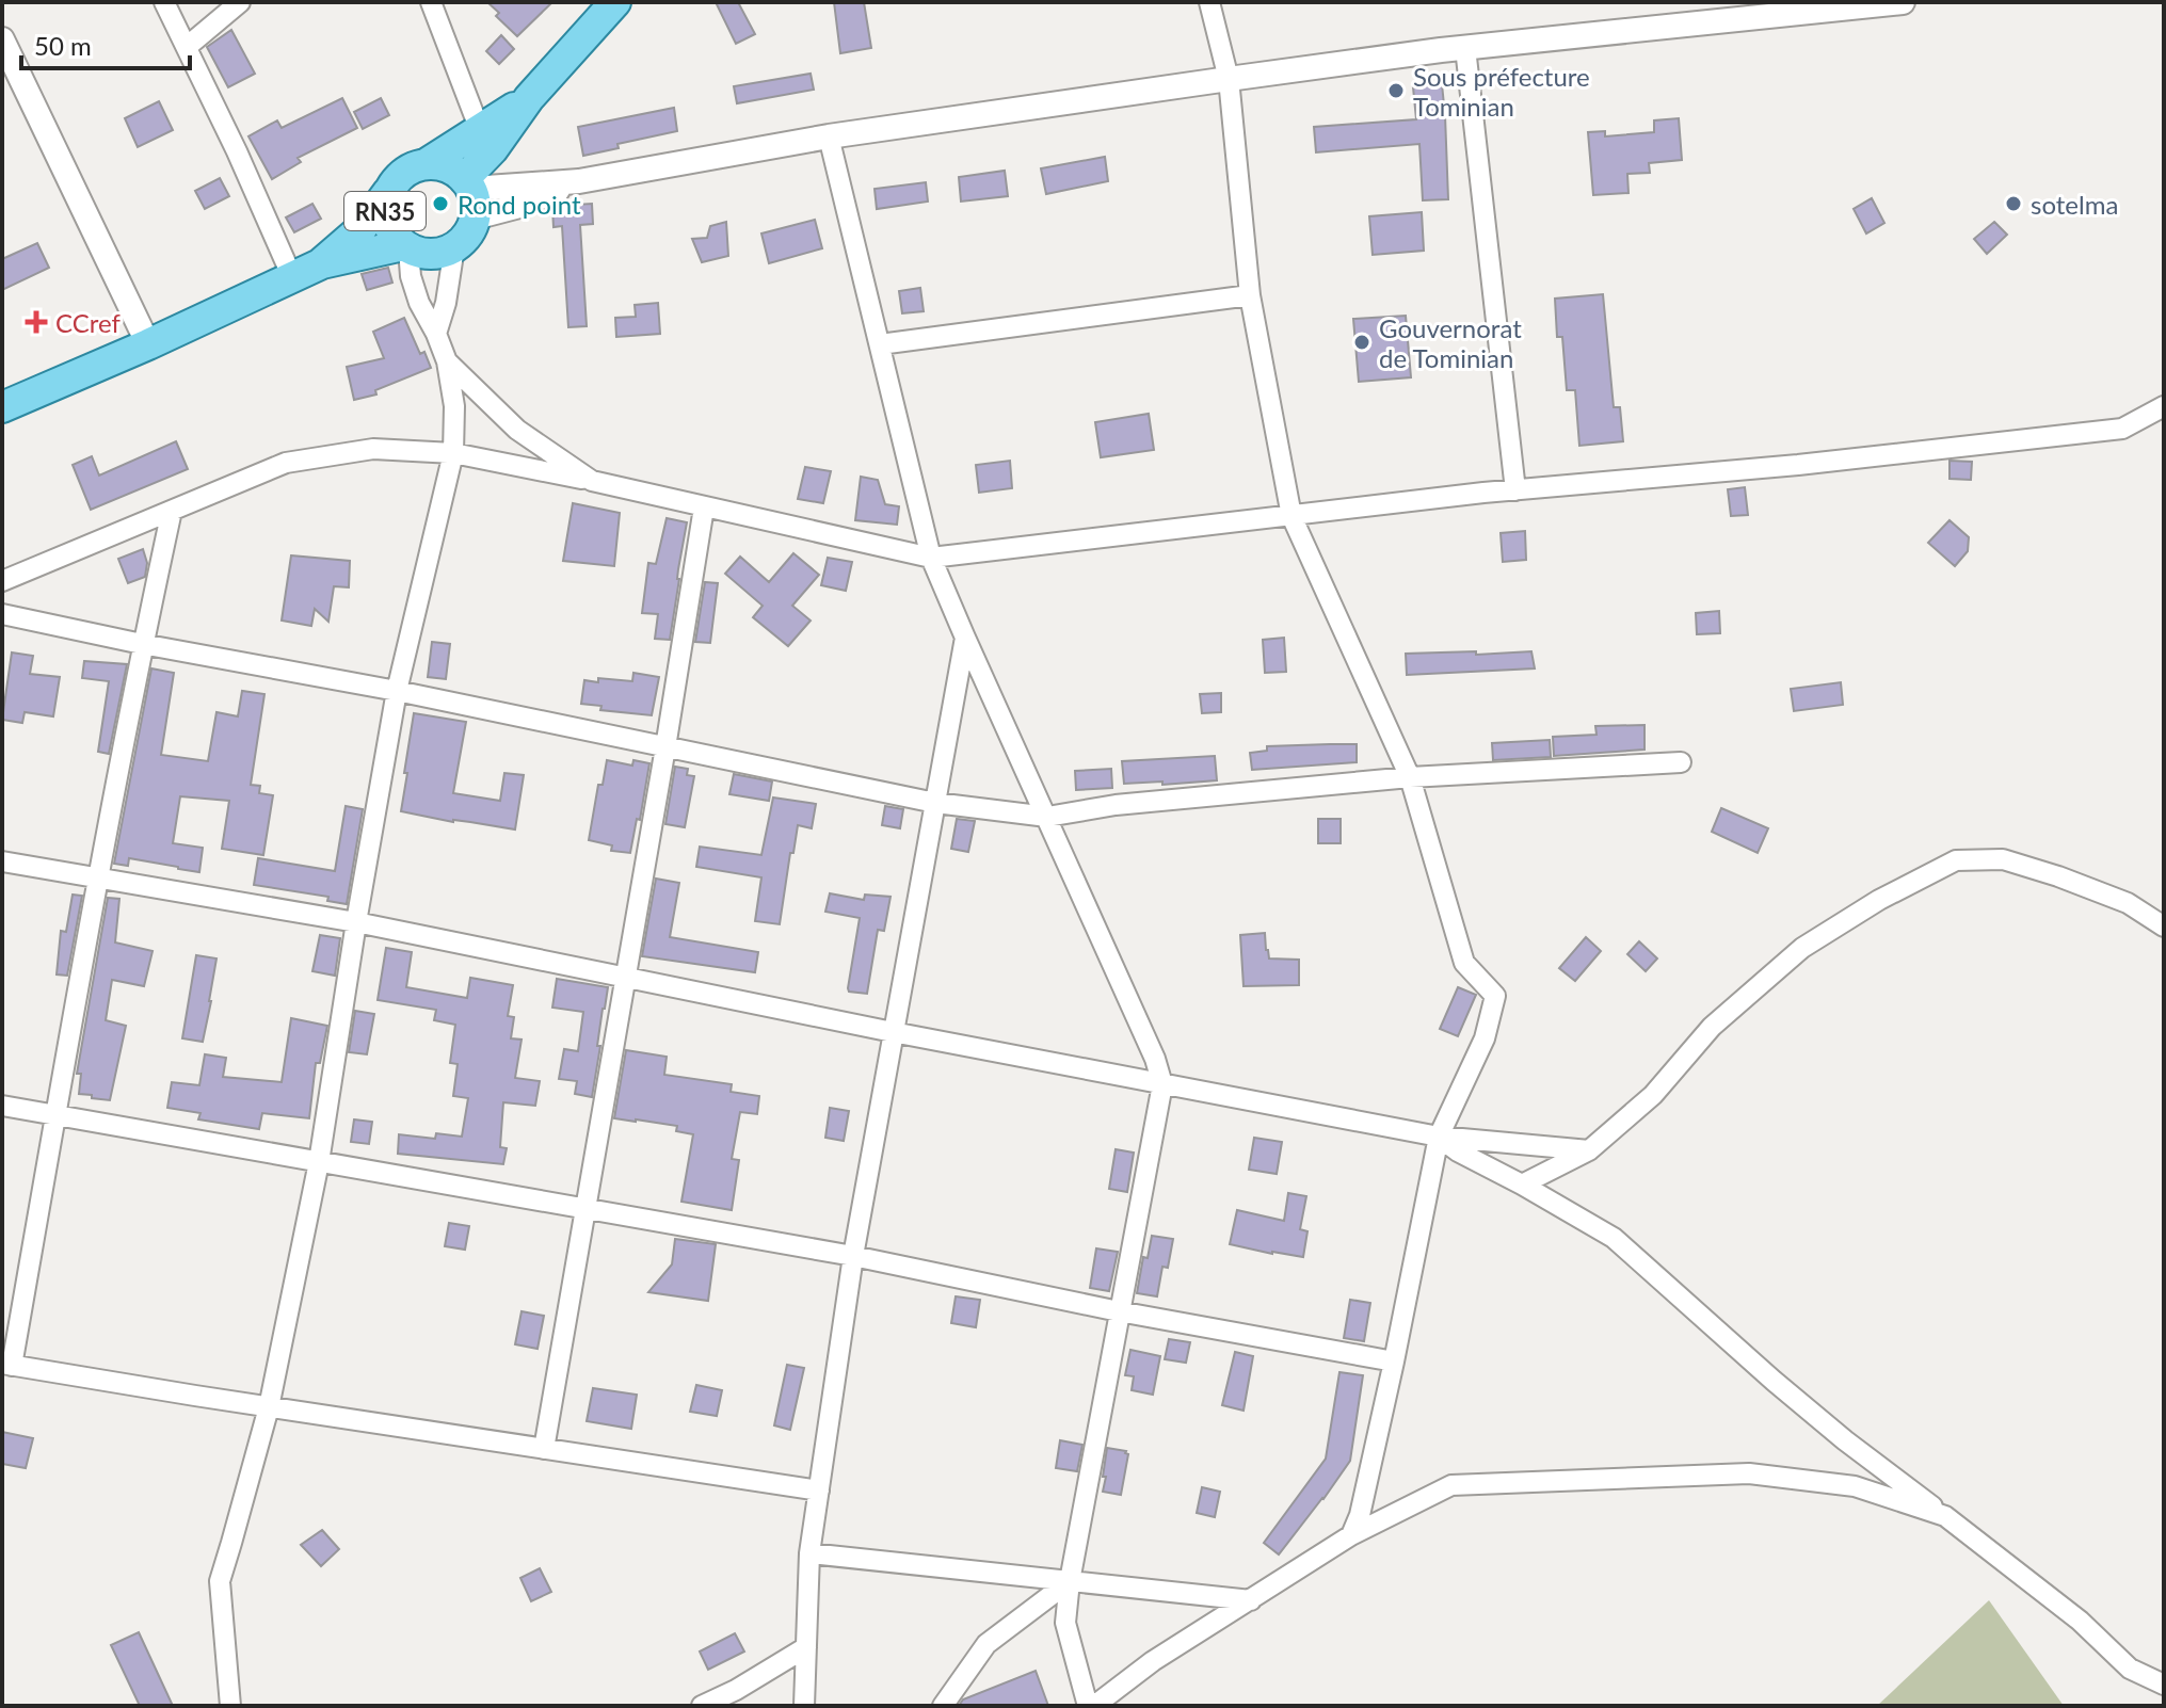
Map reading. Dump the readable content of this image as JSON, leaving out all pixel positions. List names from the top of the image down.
{
  "streets": {
    "main road": ["RN35"]
  },
  "places": {
    "other": [
      "Sous préfecture Tominian",
      "Rond point",
      "sotelma",
      "Gouvernorat de Tominian"
    ],
    "health": ["CCref"]
  },
  "scale_bar": "50 m"
}
